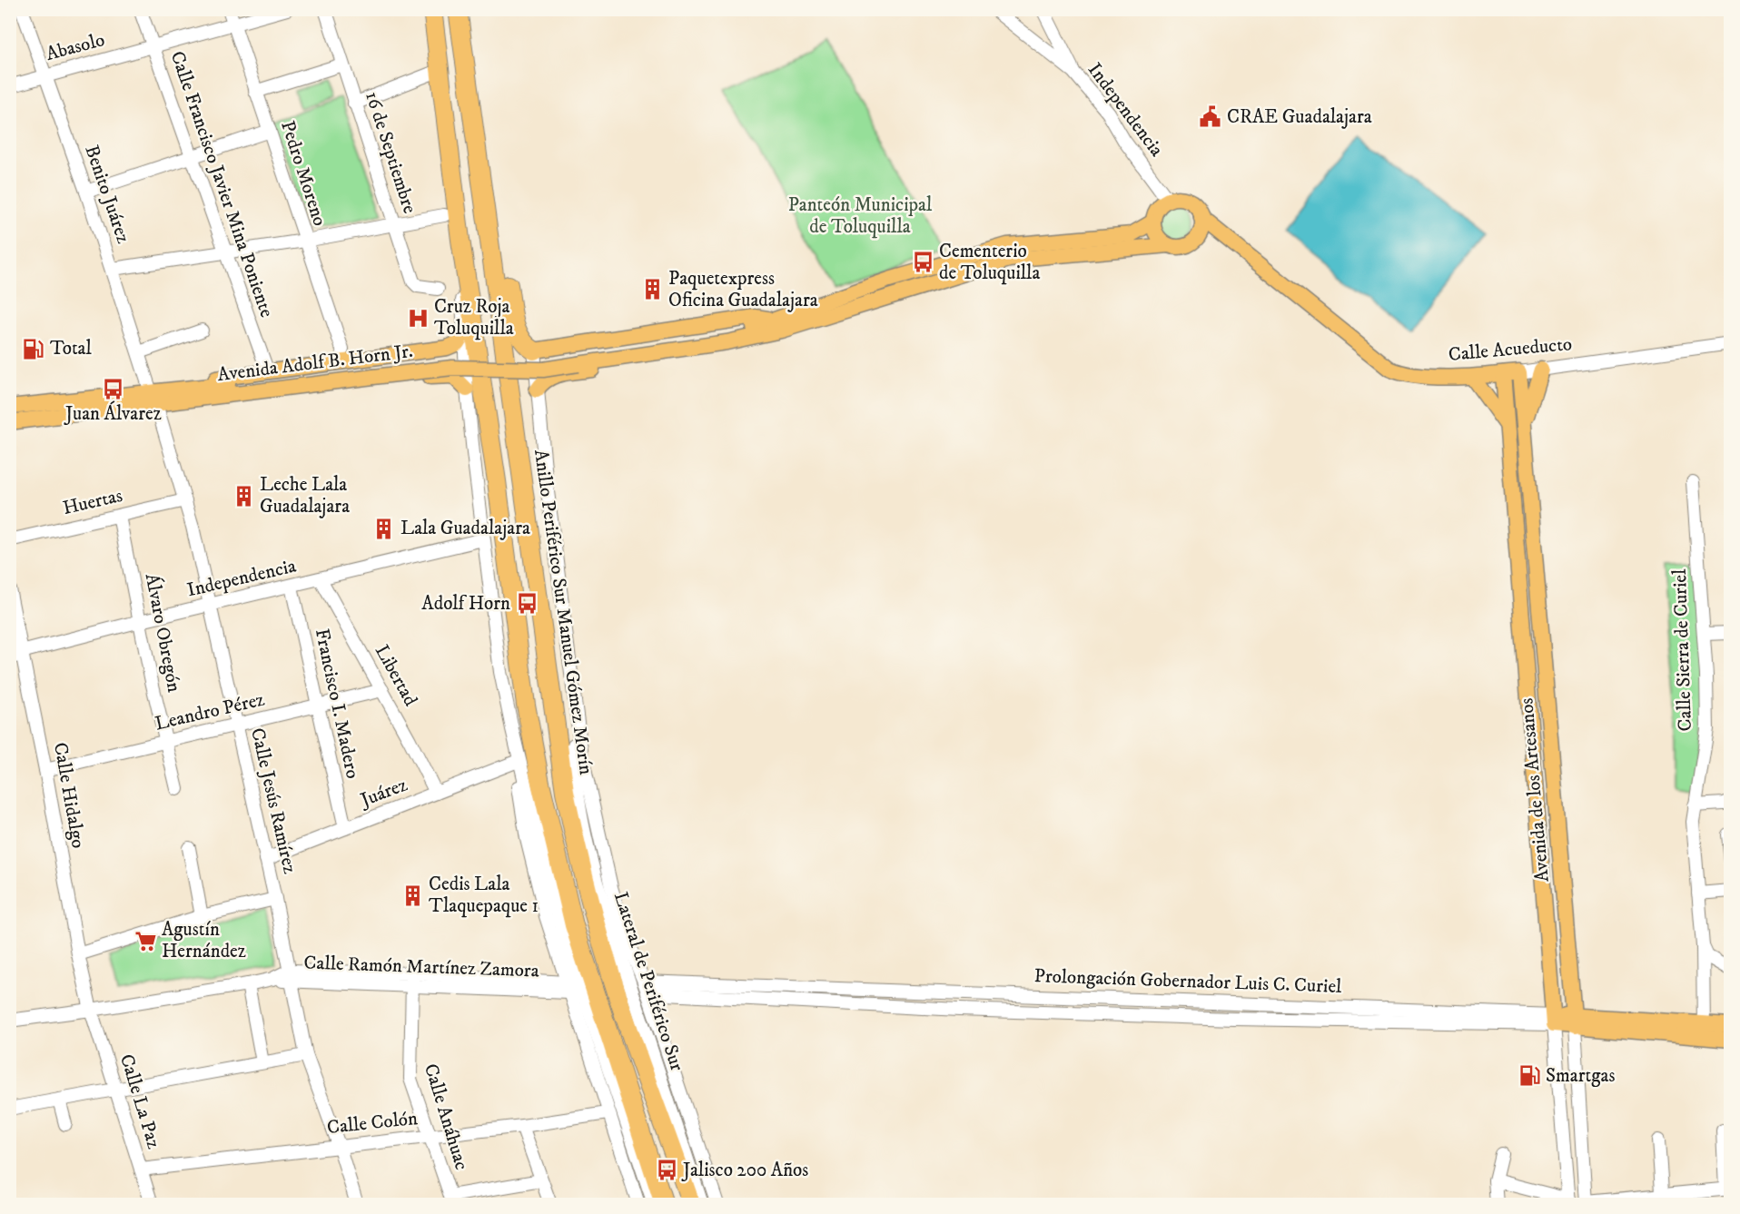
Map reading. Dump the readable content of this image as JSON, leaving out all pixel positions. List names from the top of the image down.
{
  "streets": {
    "highway": ["Anillo Periférico Sur Manuel Gómez Morín"],
    "main road": [
      "Calle Acueducto",
      "Avenida Adolf B. Horn Jr.",
      "Avenida de los Artesanos",
      "Prolongación Gobernador Luis C. Curiel"
    ],
    "street": [
      "Abasolo",
      "Independencia",
      "16 de Septiembre",
      "Pedro Moreno",
      "Calle Francisco Javier Mina Poniente",
      "Benito Juárez",
      "Huertas",
      "Álvaro Obregón",
      "Calle Sierra de Curiel",
      "Libertad",
      "Francisco I. Madero",
      "Leandro Pérez",
      "Juárez",
      "Calle Hidalgo",
      "Calle Jesús Ramírez",
      "Calle Ramón Martínez Zamora",
      "Lateral de Periférico Sur",
      "Calle La Paz",
      "Calle Anáhuac",
      "Calle Colón"
    ]
  },
  "crossings": [
    ["Abasolo", "Calle Francisco Javier Mina Poniente"],
    ["Abasolo", "Benito Juárez"],
    ["Independencia", "Calle Acueducto"],
    ["Independencia", "Avenida Adolf B. Horn Jr."],
    ["Independencia", "Álvaro Obregón"],
    ["Independencia", "Libertad"],
    ["Independencia", "Francisco I. Madero"],
    ["Independencia", "Calle Hidalgo"],
    ["Independencia", "Calle Jesús Ramírez"],
    ["Benito Juárez", "Avenida Adolf B. Horn Jr."],
    ["Benito Juárez", "Calle Jesús Ramírez"],
    ["Calle Acueducto", "Avenida Adolf B. Horn Jr."],
    ["Calle Acueducto", "Avenida de los Artesanos"],
    ["Avenida Adolf B. Horn Jr.", "Calle Jesús Ramírez"],
    ["Huertas", "Álvaro Obregón"],
    ["Huertas", "Calle Jesús Ramírez"],
    ["Álvaro Obregón", "Leandro Pérez"],
    ["Calle Sierra de Curiel", "Prolongación Gobernador Luis C. Curiel"],
    ["Libertad", "Leandro Pérez"],
    ["Libertad", "Juárez"],
    ["Francisco I. Madero", "Leandro Pérez"],
    ["Francisco I. Madero", "Juárez"],
    ["Leandro Pérez", "Calle Hidalgo"],
    ["Leandro Pérez", "Calle Jesús Ramírez"],
    ["Avenida de los Artesanos", "Prolongación Gobernador Luis C. Curiel"],
    ["Juárez", "Calle Jesús Ramírez"],
    ["Calle Hidalgo", "Calle Ramón Martínez Zamora"],
    ["Calle Hidalgo", "Calle La Paz"],
    ["Calle Jesús Ramírez", "Calle Ramón Martínez Zamora"],
    ["Calle Jesús Ramírez", "Calle Colón"],
    ["Calle Ramón Martínez Zamora", "Calle La Paz"],
    ["Calle Ramón Martínez Zamora", "Calle Anáhuac"],
    ["Calle La Paz", "Calle Colón"],
    ["Calle Anáhuac", "Calle Colón"]
  ],
  "parks": ["Panteón Municipal de Toluquilla"],
  "places": {
    "public building": ["CRAE Guadalajara"],
    "bus stop": [
      "Cementerio de Toluquilla",
      "Juan Álvarez",
      "Adolf Horn",
      "Jalisco 200 Años"
    ],
    "building": [
      "Paquetexpress Oficina Guadalajara",
      "Leche Lala Guadalajara",
      "Lala Guadalajara",
      "Cedis Lala Tlaquepaque 1"
    ],
    "hospital": ["Cruz Roja Toluquilla"],
    "fuel station": ["Total", "Smartgas"],
    "supermarket": ["Agustín Hernández"]
  }
}
